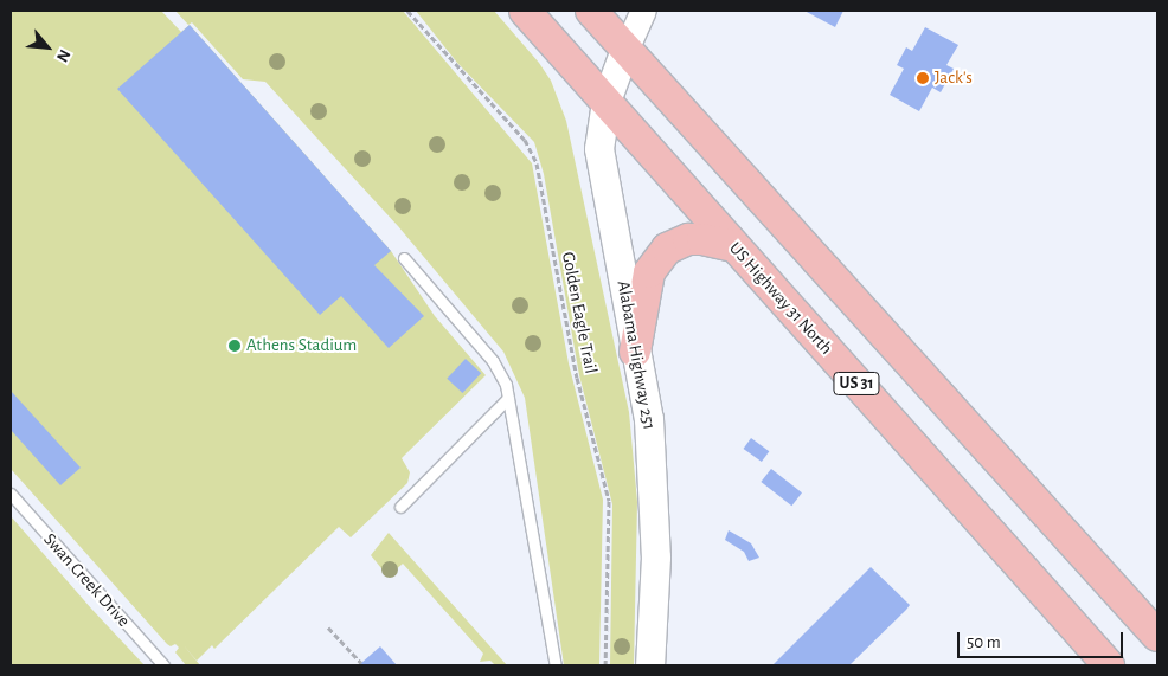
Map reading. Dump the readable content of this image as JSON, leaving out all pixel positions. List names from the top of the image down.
{
  "streets": {
    "main road": ["US Highway 31 North", "Alabama Highway 251", "US 31"],
    "lane": ["Swan Creek Drive"],
    "path": ["Golden Eagle Trail"]
  },
  "crossings": [
    ["US Highway 31 North", "Alabama Highway 251"]
  ],
  "places": ["Jack's", "Athens Stadium"],
  "scale_bar": "50 m",
  "north": "bottom right"
}
